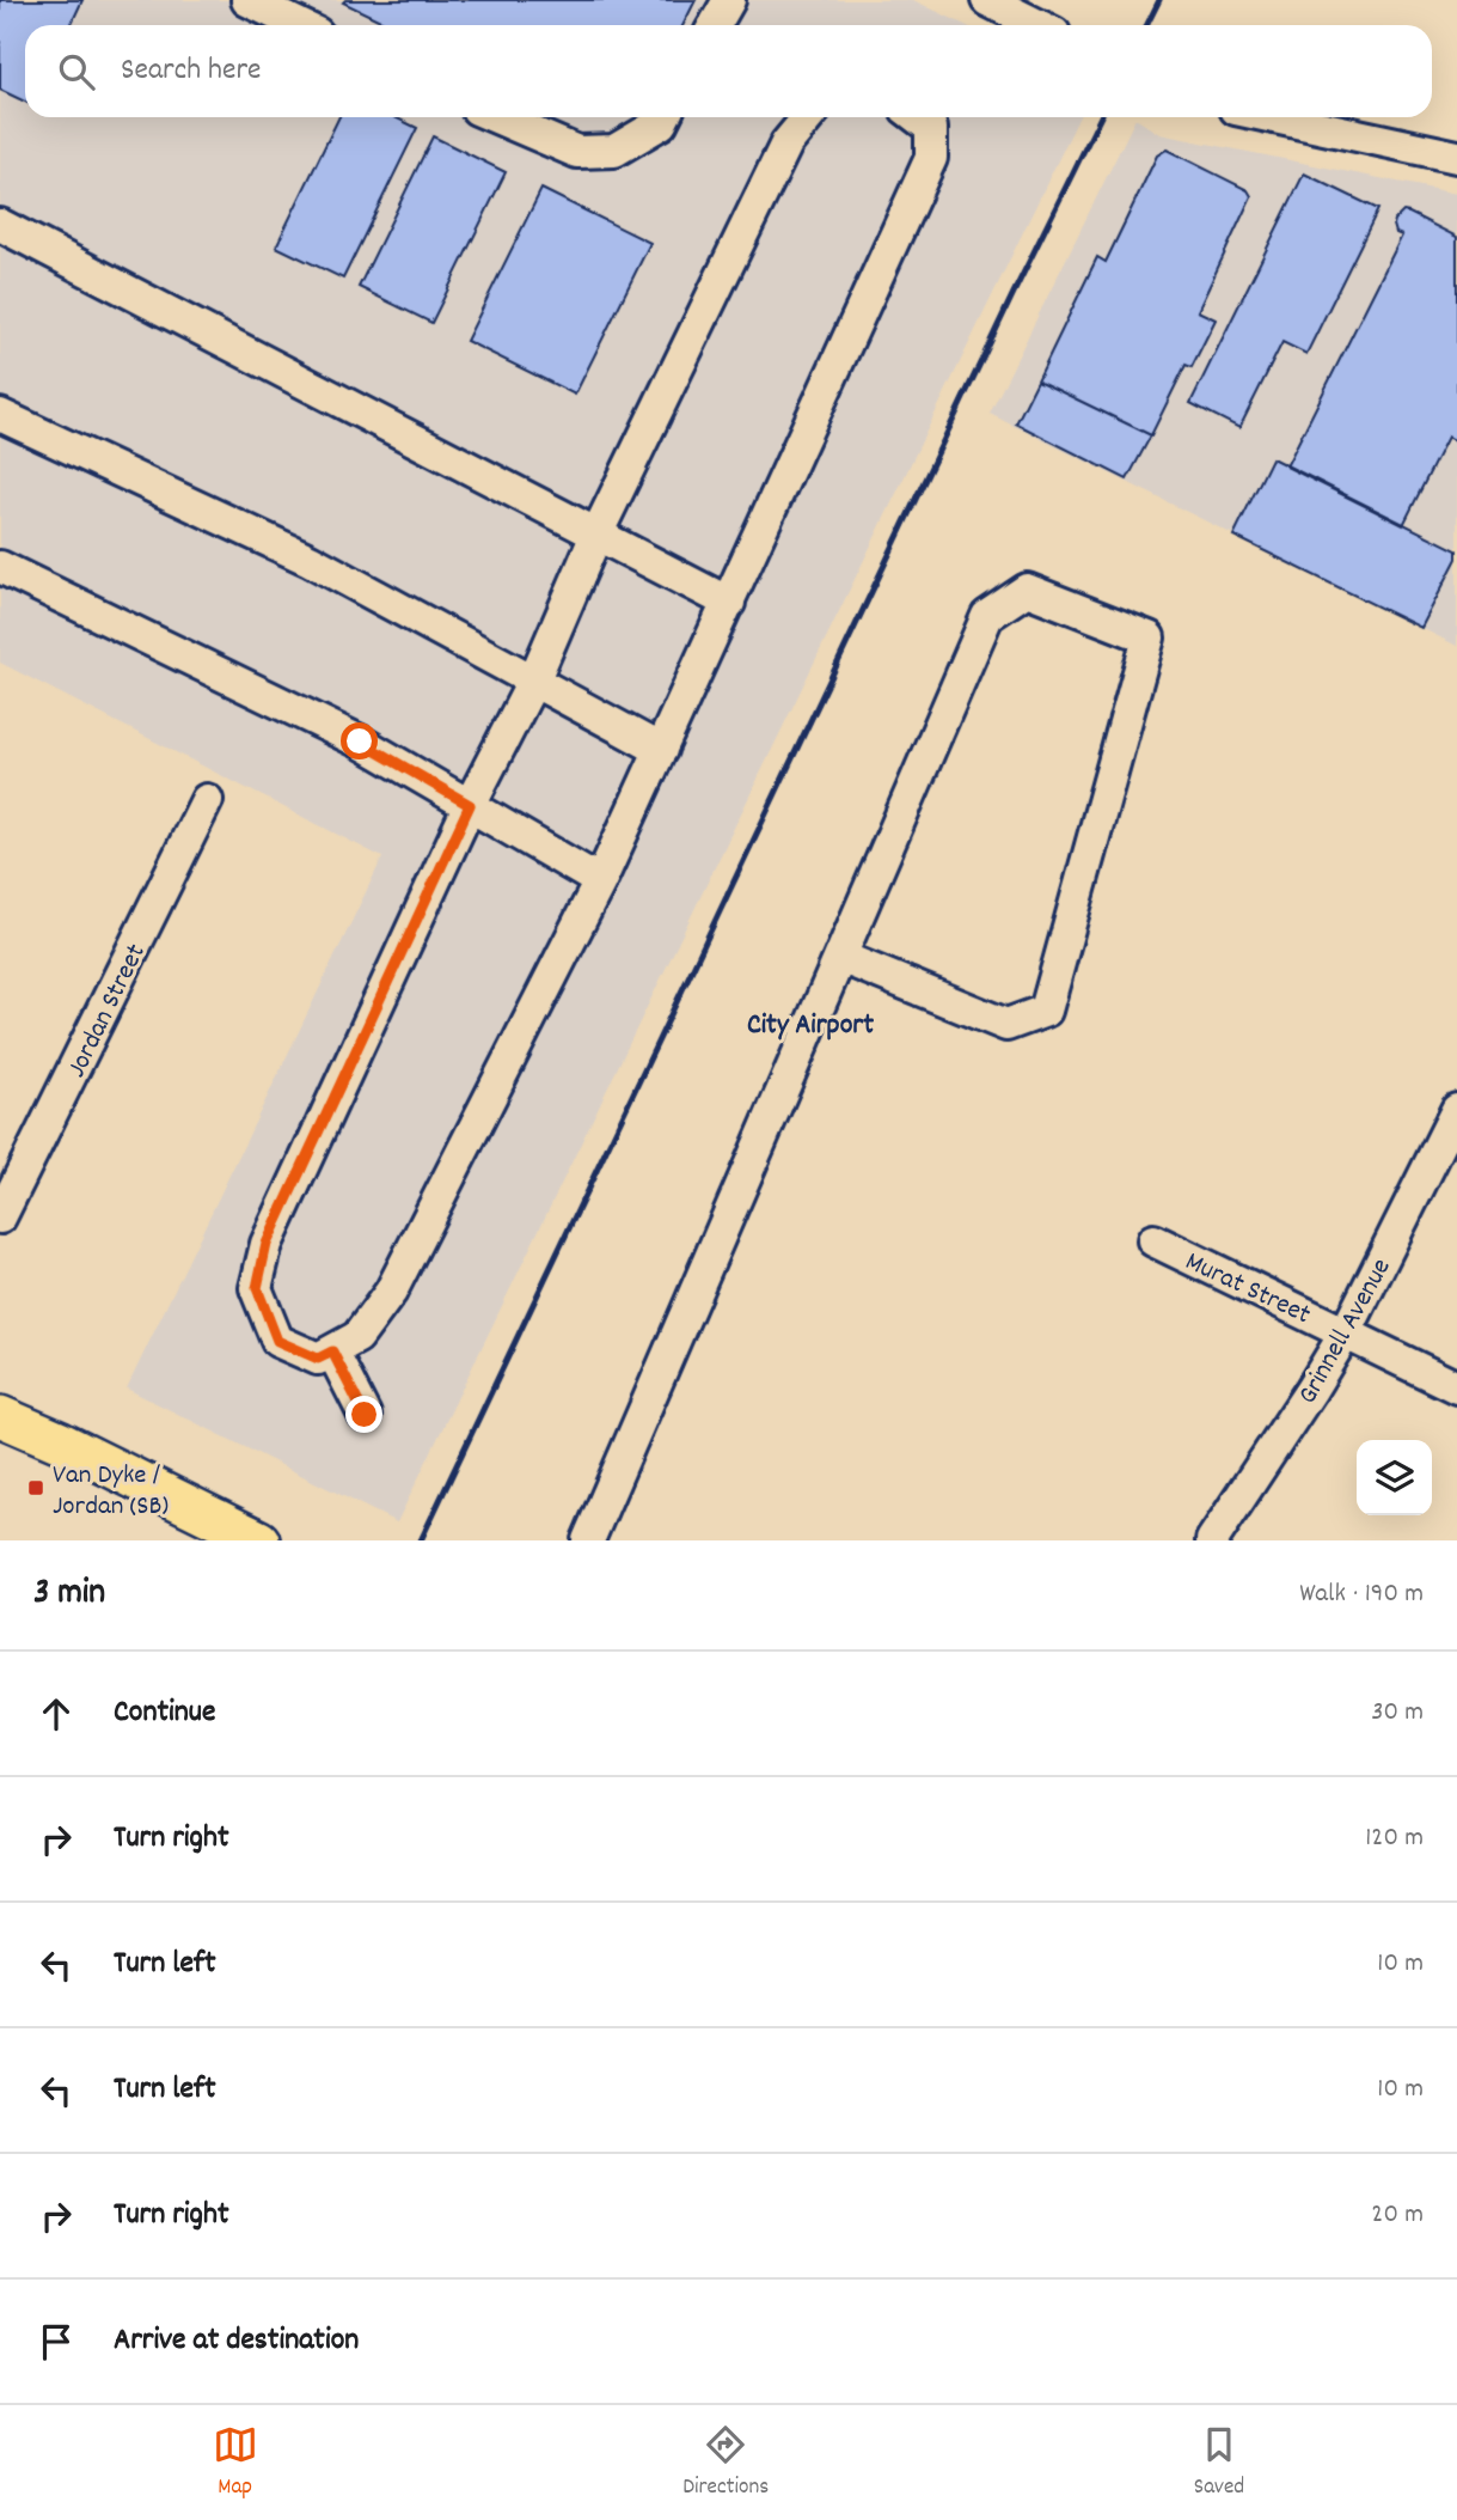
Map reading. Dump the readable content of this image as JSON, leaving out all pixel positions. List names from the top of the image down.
{
  "streets": {
    "street": ["Jordan Street", "Murat Street", "Grinnell Avenue"]
  },
  "crossings": [
    ["Murat Street", "Grinnell Avenue"]
  ],
  "districts": ["City Airport"],
  "places": {
    "transit": ["Van Dyke / Jordan (SB)"]
  },
  "page": {
    "search": "Search here",
    "heading": ["3 min", "Walk · 190 m"],
    "list": [
      ["Continue", "30 m"],
      ["Turn right", "120 m"],
      ["Turn left", "10 m"],
      ["Turn left", "10 m"],
      ["Turn right", "20 m"],
      "Arrive at destination"
    ],
    "nav": ["Map", "Directions", "Saved"]
  }
}
